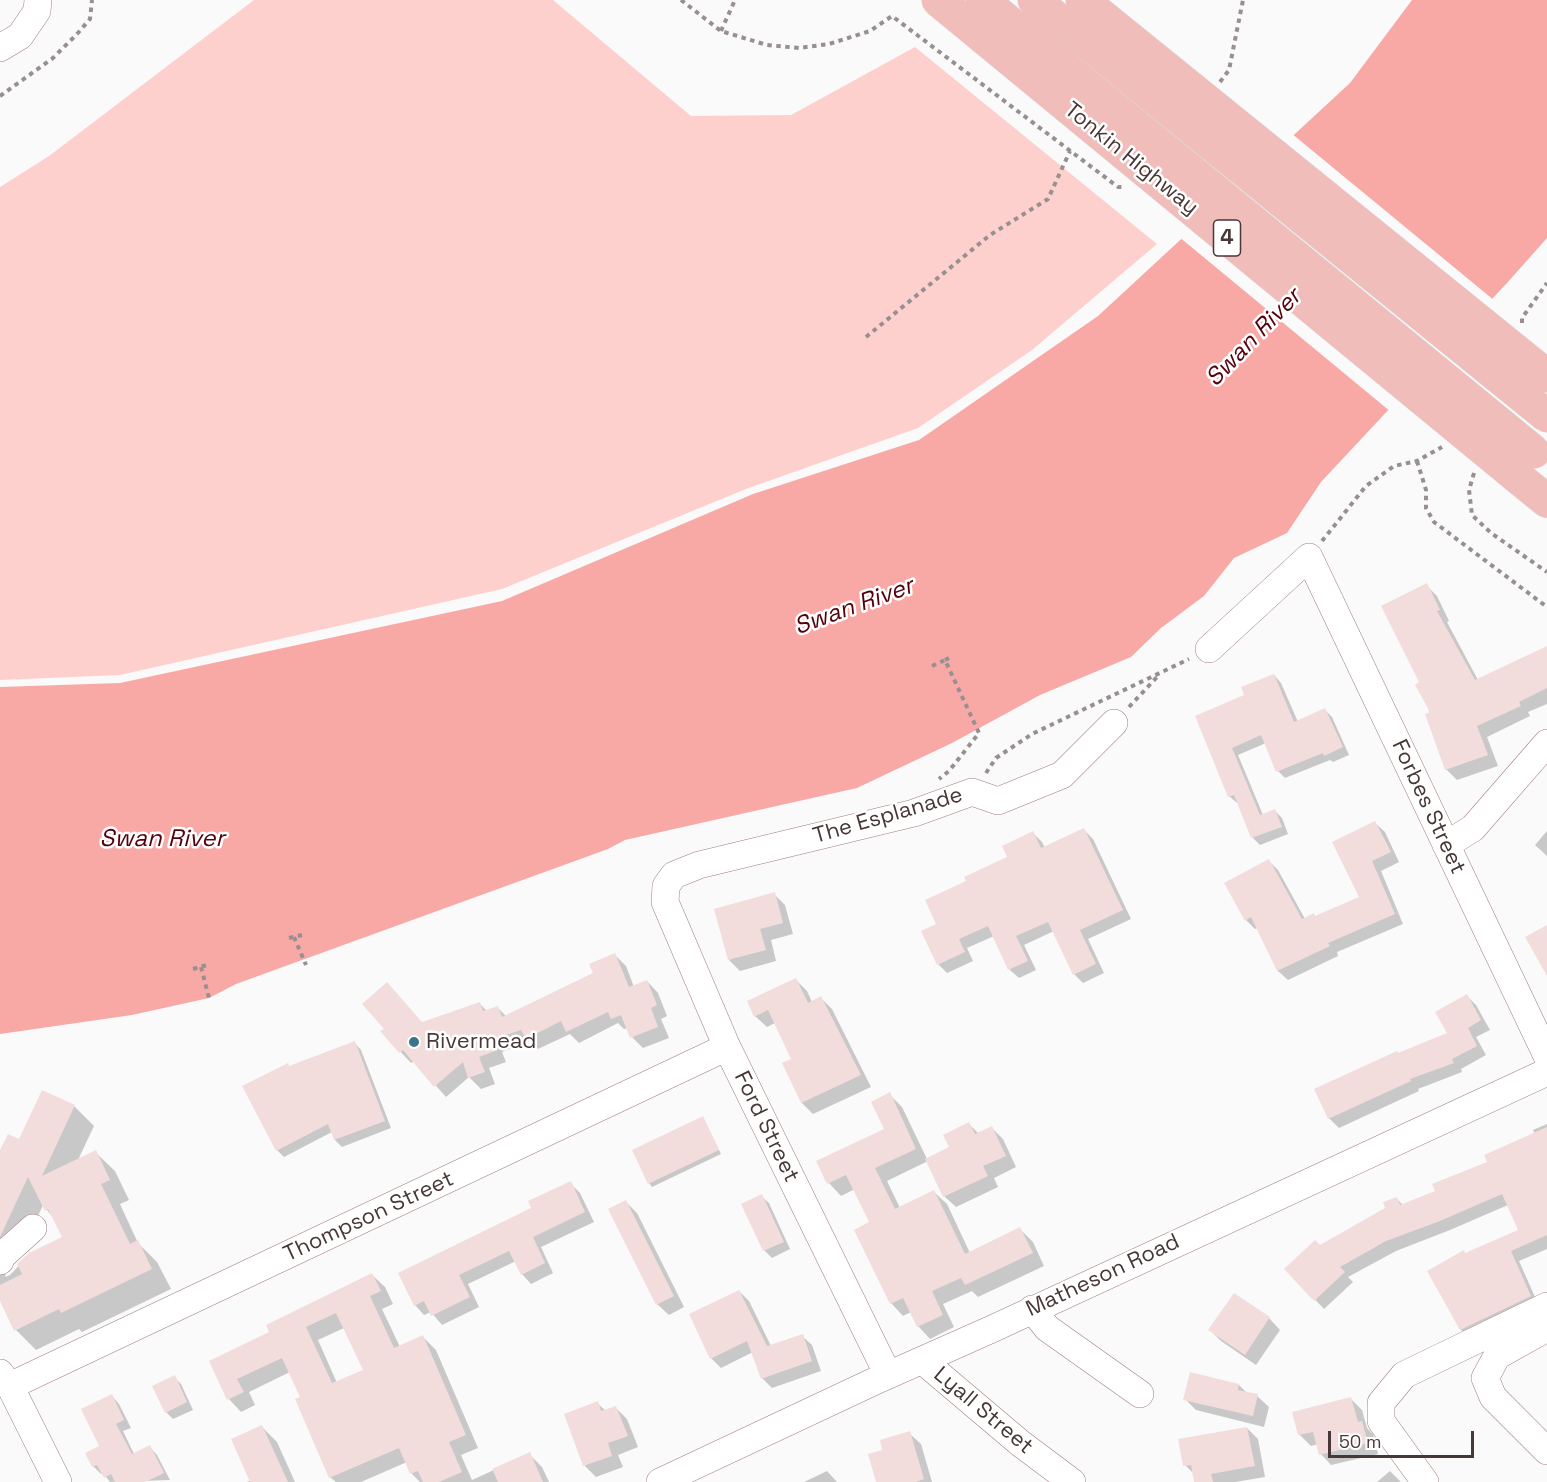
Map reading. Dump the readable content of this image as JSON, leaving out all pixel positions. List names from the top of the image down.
{
  "streets": {
    "highway": ["Tonkin Highway", "4"],
    "street": [
      "Forbes Street",
      "The Esplanade",
      "Ford Street",
      "Thompson Street",
      "Matheson Road",
      "Lyall Street"
    ]
  },
  "crossings": [
    ["The Esplanade", "Ford Street"],
    ["Ford Street", "Thompson Street"],
    ["Ford Street", "Matheson Road"],
    ["Matheson Road", "Lyall Street"]
  ],
  "water": ["Swan River"],
  "places": ["Rivermead"],
  "scale_bar": "50 m"
}
